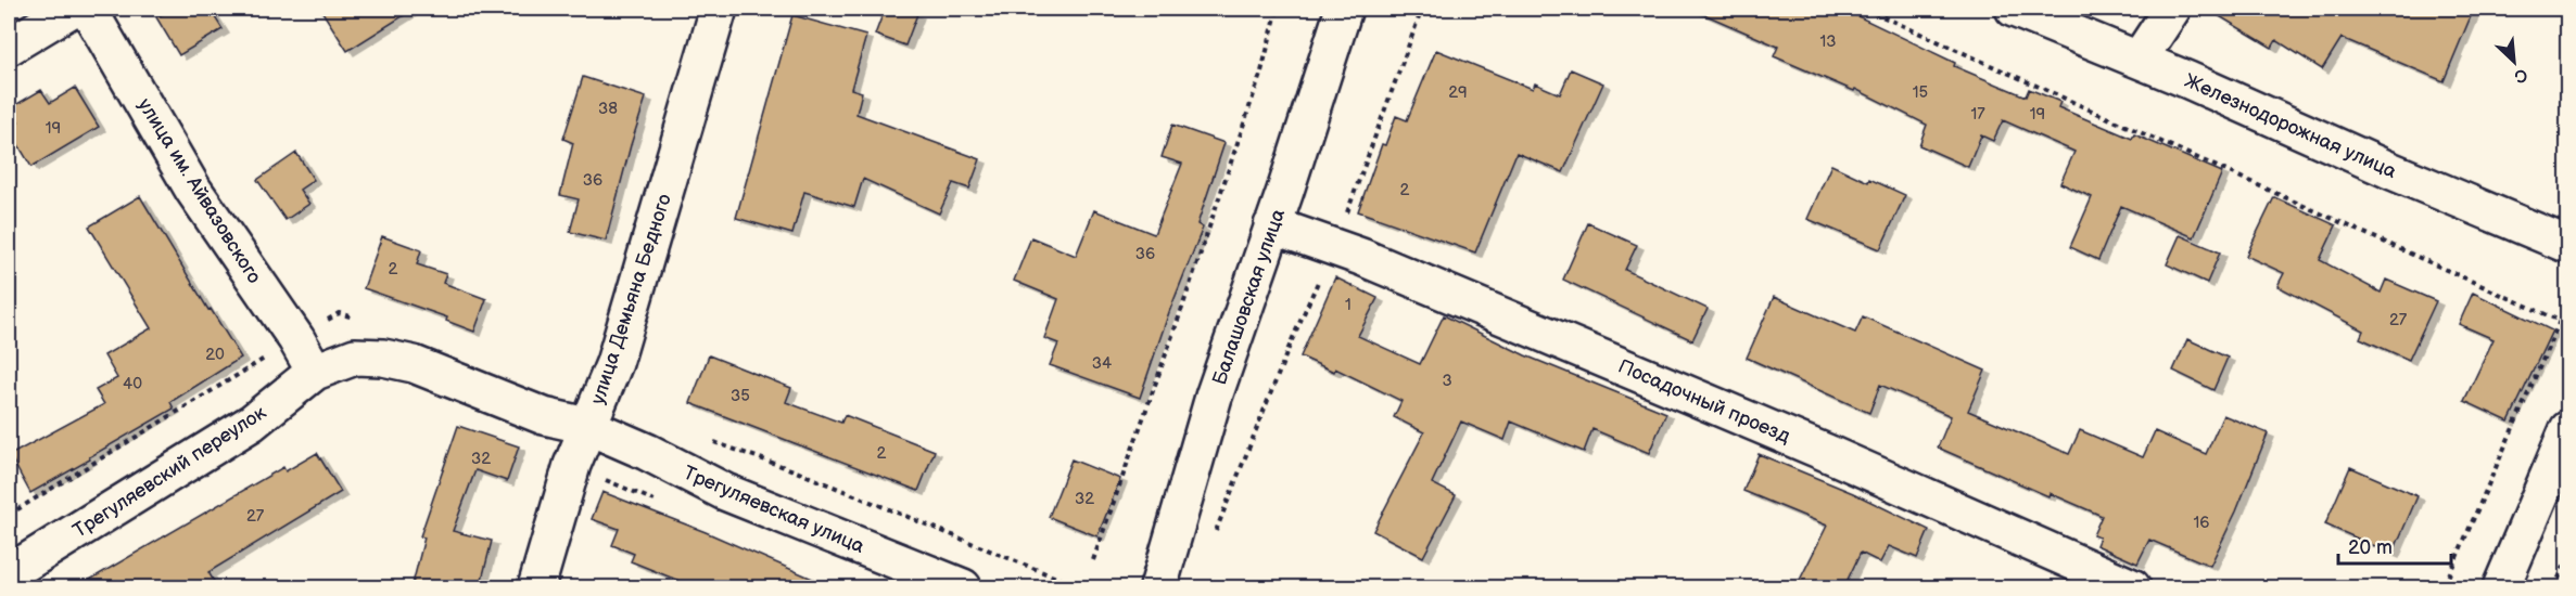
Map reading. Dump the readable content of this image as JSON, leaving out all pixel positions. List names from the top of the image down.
{
  "streets": {
    "street": [
      "Железнодорожная улица",
      "улица им. Айвазовского",
      "Балашовская улица",
      "улица Демьяна Бедного",
      "Посадочный проезд",
      "Трегуляевский переулок",
      "Трегуляевская улица"
    ]
  },
  "crossings": [
    ["улица им. Айвазовского", "Трегуляевский переулок"],
    ["Балашовская улица", "Посадочный проезд"],
    ["улица Демьяна Бедного", "Трегуляевский переулок"],
    ["улица Демьяна Бедного", "Трегуляевская улица"],
    ["Трегуляевский переулок", "Трегуляевская улица"]
  ],
  "house_numbers": [
    "13",
    "29",
    "15",
    "38",
    "17",
    "19",
    "19",
    "36",
    "2",
    "36",
    "2",
    "1",
    "27",
    "20",
    "34",
    "3",
    "40",
    "35",
    "2",
    "32",
    "32",
    "27",
    "16"
  ],
  "scale_bar": "20 m",
  "north": "bottom right"
}
